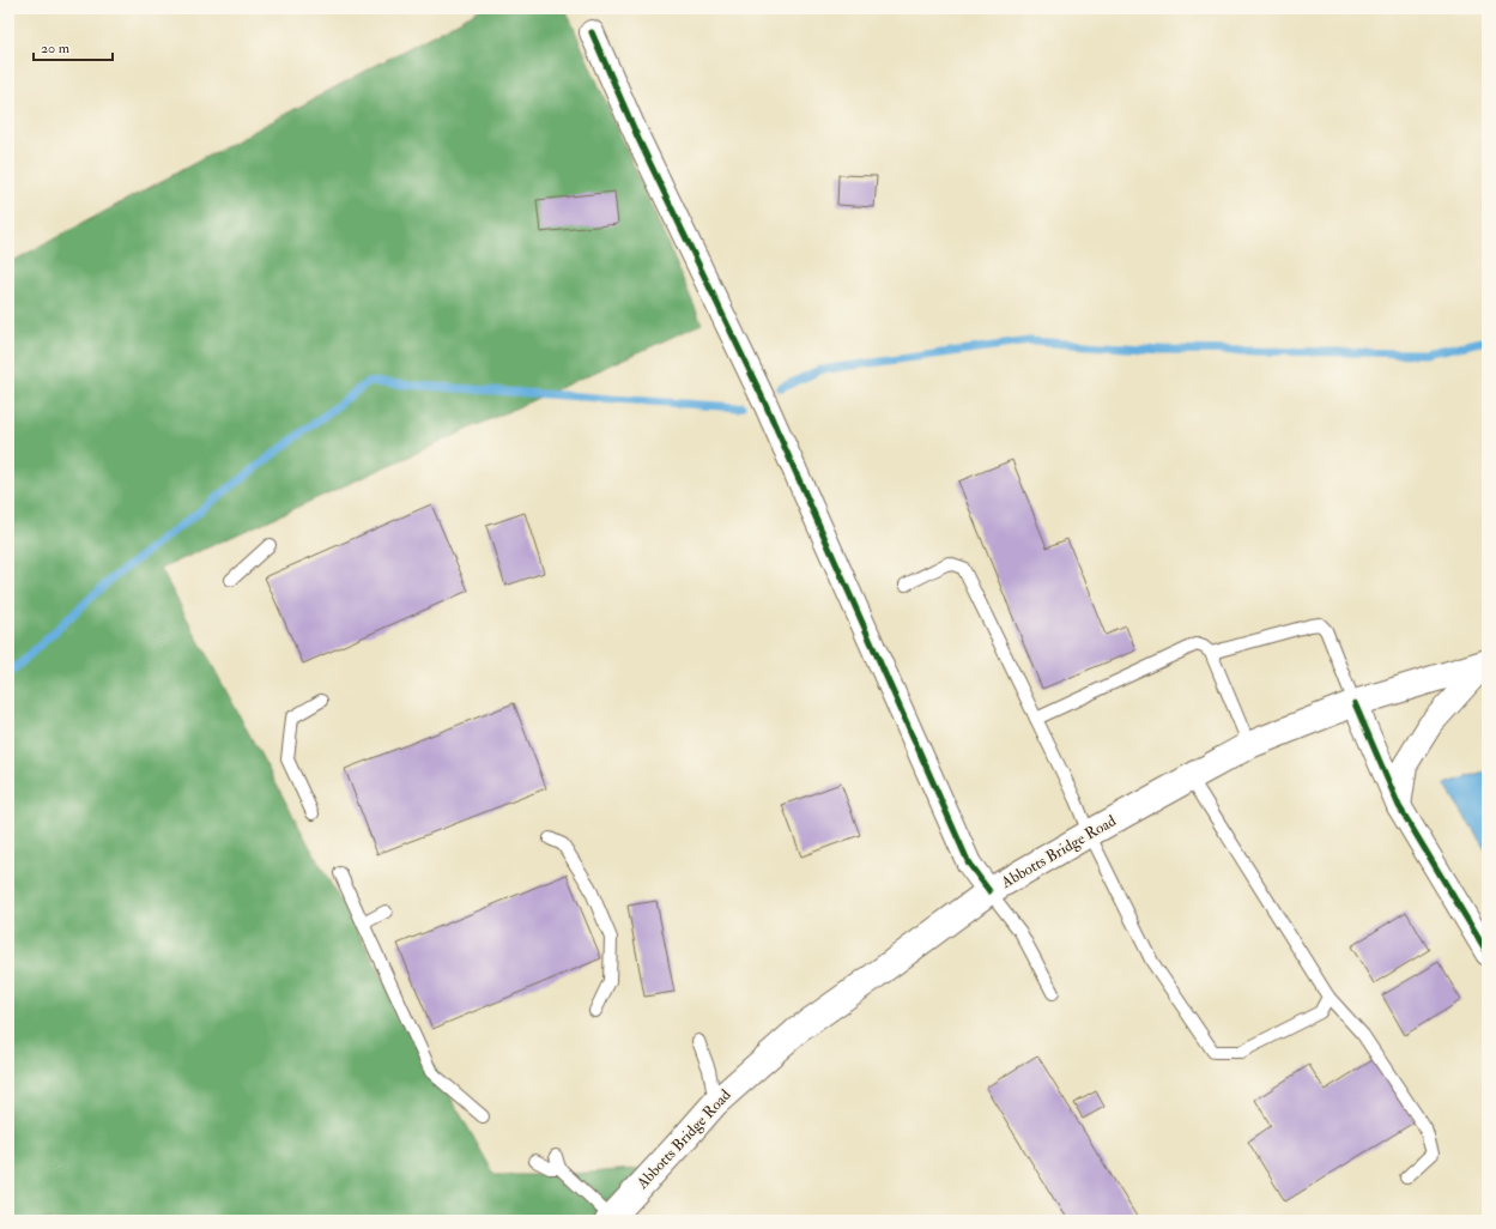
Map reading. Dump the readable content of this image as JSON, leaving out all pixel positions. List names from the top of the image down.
{
  "streets": {
    "main road": ["Abbotts Bridge Road"]
  },
  "scale_bar": "20 m"
}
